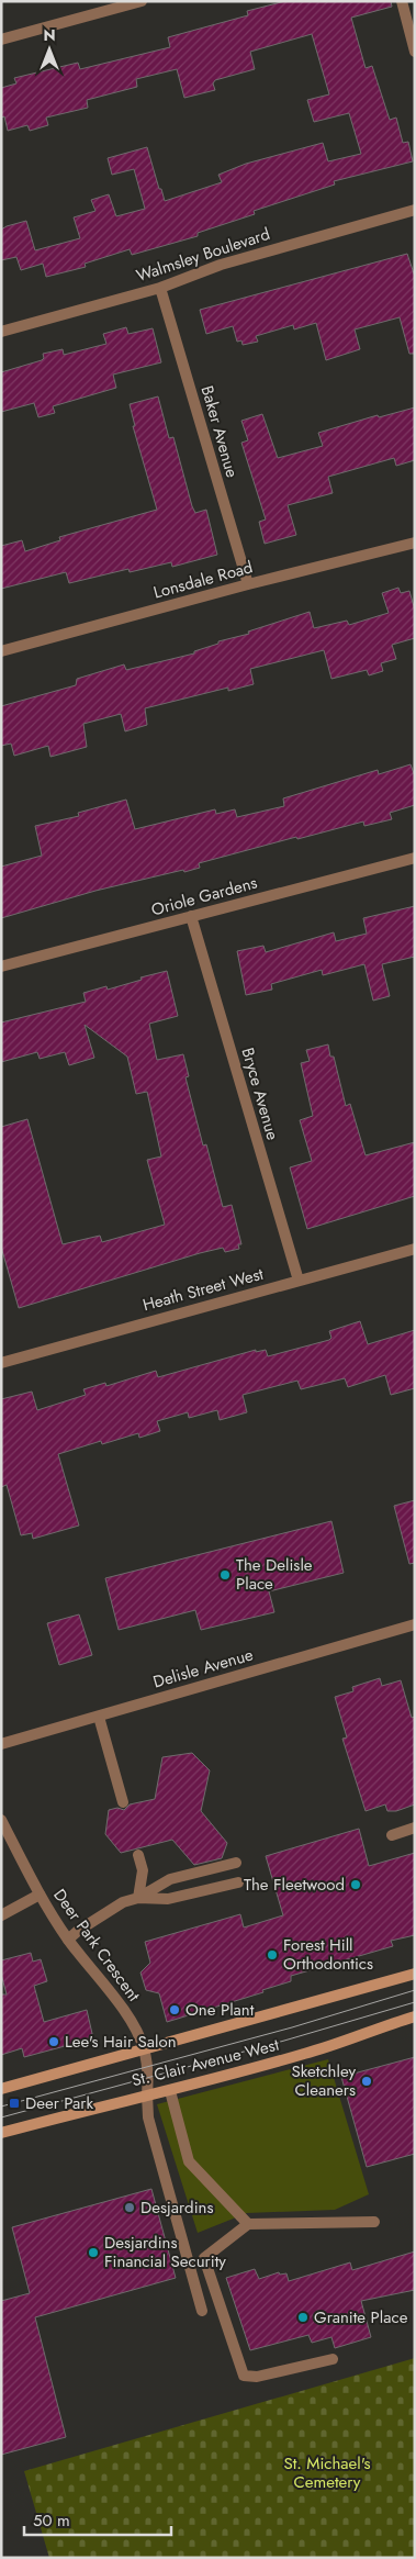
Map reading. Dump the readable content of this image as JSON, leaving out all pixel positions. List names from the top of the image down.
{
  "streets": {
    "main road": ["St. Clair Avenue West"],
    "street": [
      "Walmsley Boulevard",
      "Baker Avenue",
      "Lonsdale Road",
      "Oriole Gardens",
      "Bryce Avenue",
      "Heath Street West",
      "Delisle Avenue",
      "Deer Park Crescent"
    ]
  },
  "crossings": [
    ["Walmsley Boulevard", "Baker Avenue"],
    ["Baker Avenue", "Lonsdale Road"],
    ["Oriole Gardens", "Bryce Avenue"],
    ["Bryce Avenue", "Heath Street West"],
    ["Deer Park Crescent", "St. Clair Avenue West"]
  ],
  "parks": ["St. Michael's Cemetery"],
  "places": {
    "other": [
      "The Delisle Place",
      "The Fleetwood",
      "Forest Hill Orthodontics",
      "One Plant",
      "Lee's Hair Salon",
      "Sketchley Cleaners",
      "Desjardins",
      "Desjardins Financial Security",
      "Granite Place"
    ],
    "transit": ["Deer Park"]
  },
  "scale_bar": "50 m",
  "north": "top"
}
